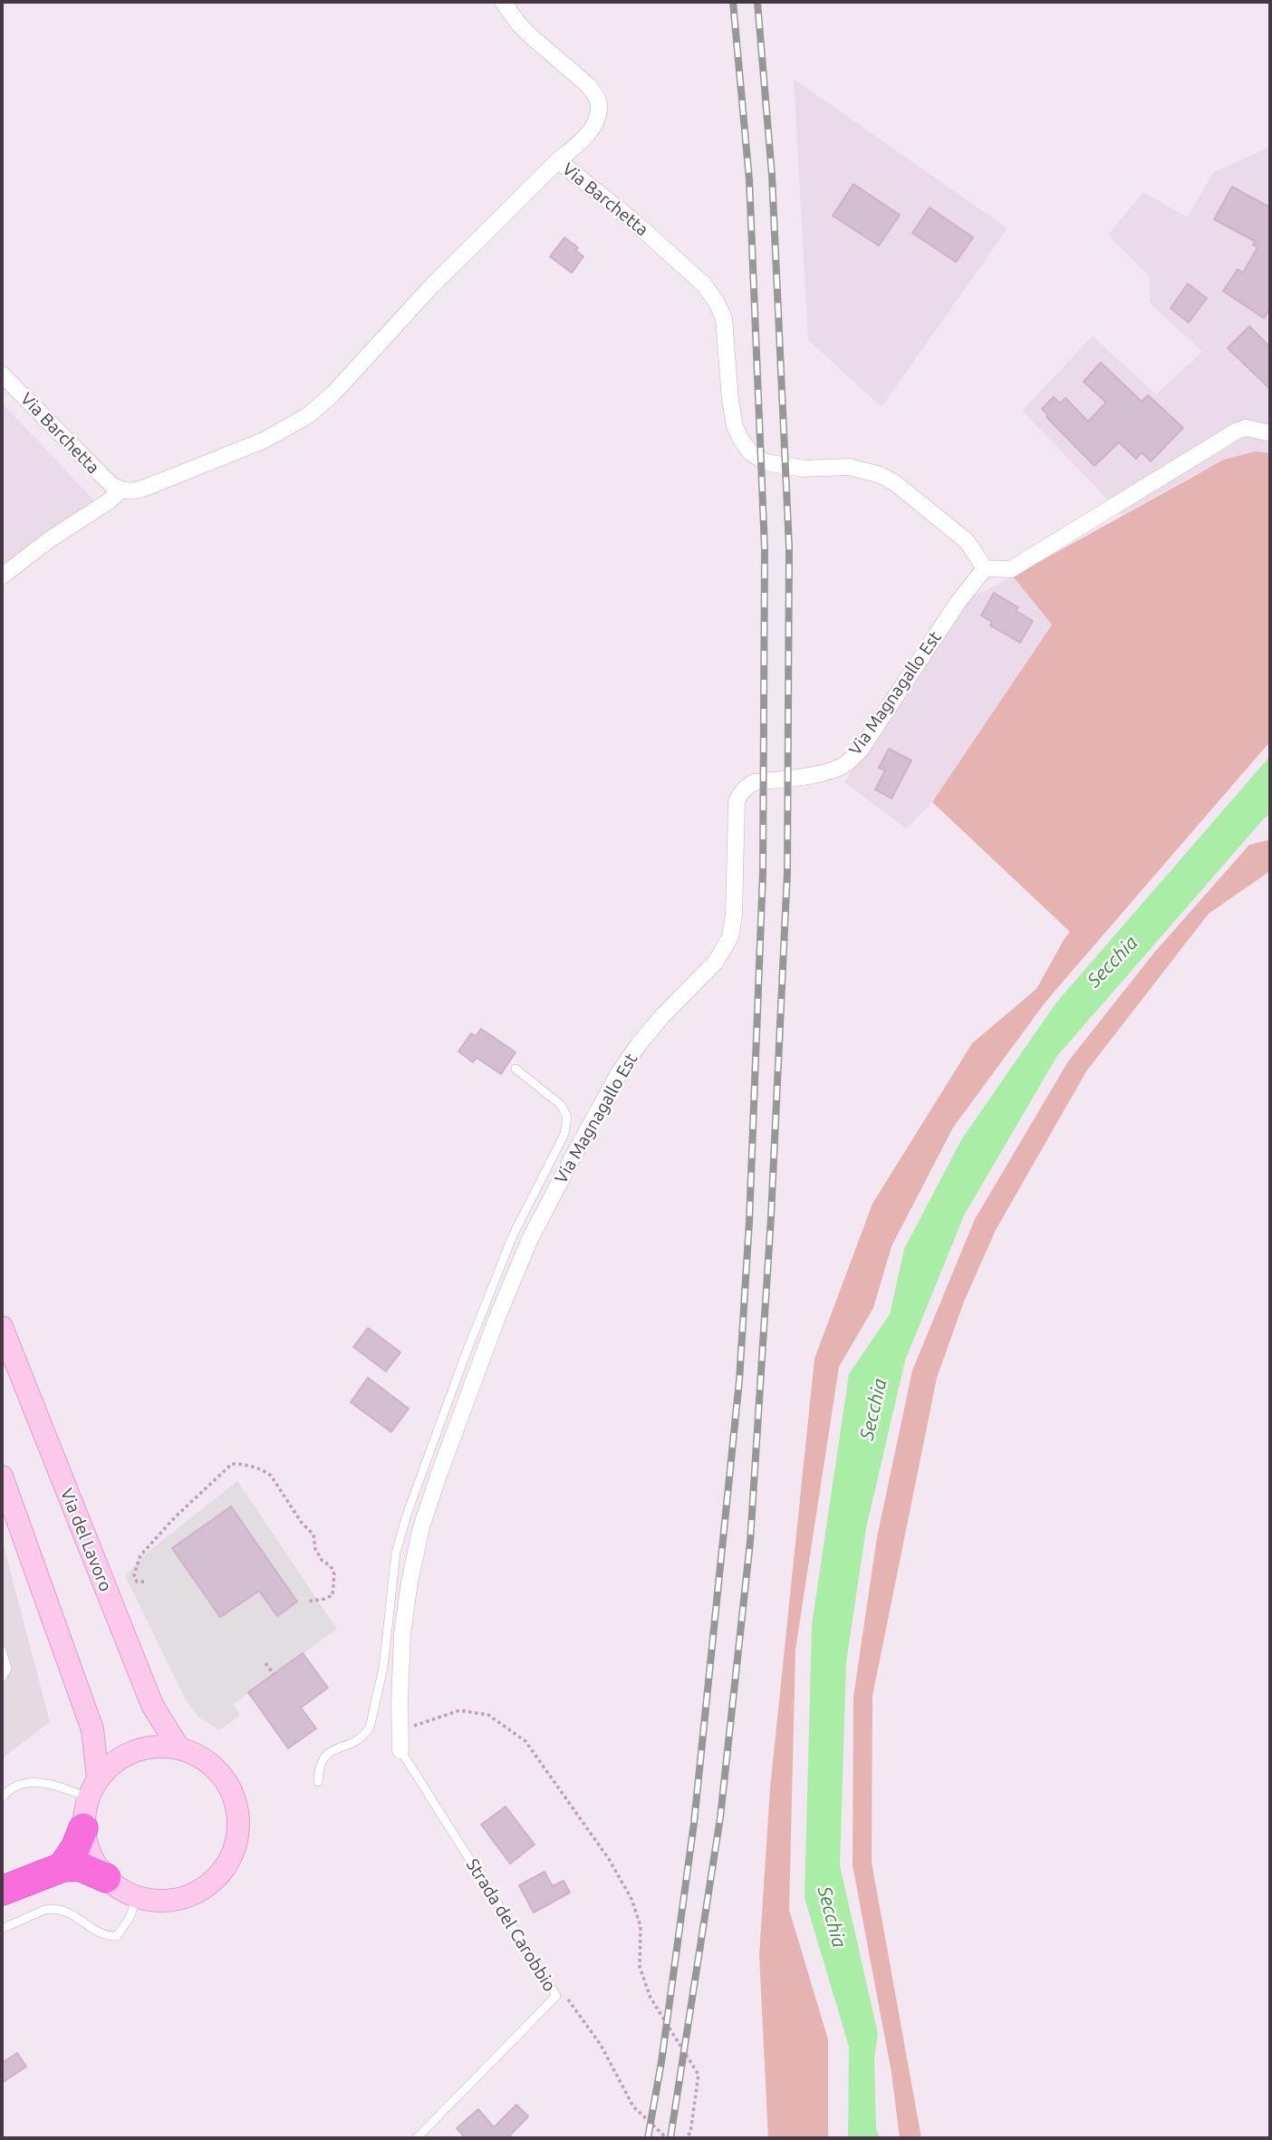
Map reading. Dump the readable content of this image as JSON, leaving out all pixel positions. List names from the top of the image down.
{
  "streets": {
    "main road": ["Via del Lavoro"],
    "street": ["Via Barchetta", "Via Magnagallo Est"],
    "lane": ["Strada del Carobbio"]
  },
  "crossings": [
    ["Via Barchetta", "Via Magnagallo Est"],
    ["Via Magnagallo Est", "Strada del Carobbio"]
  ],
  "water": ["Secchia"]
}
